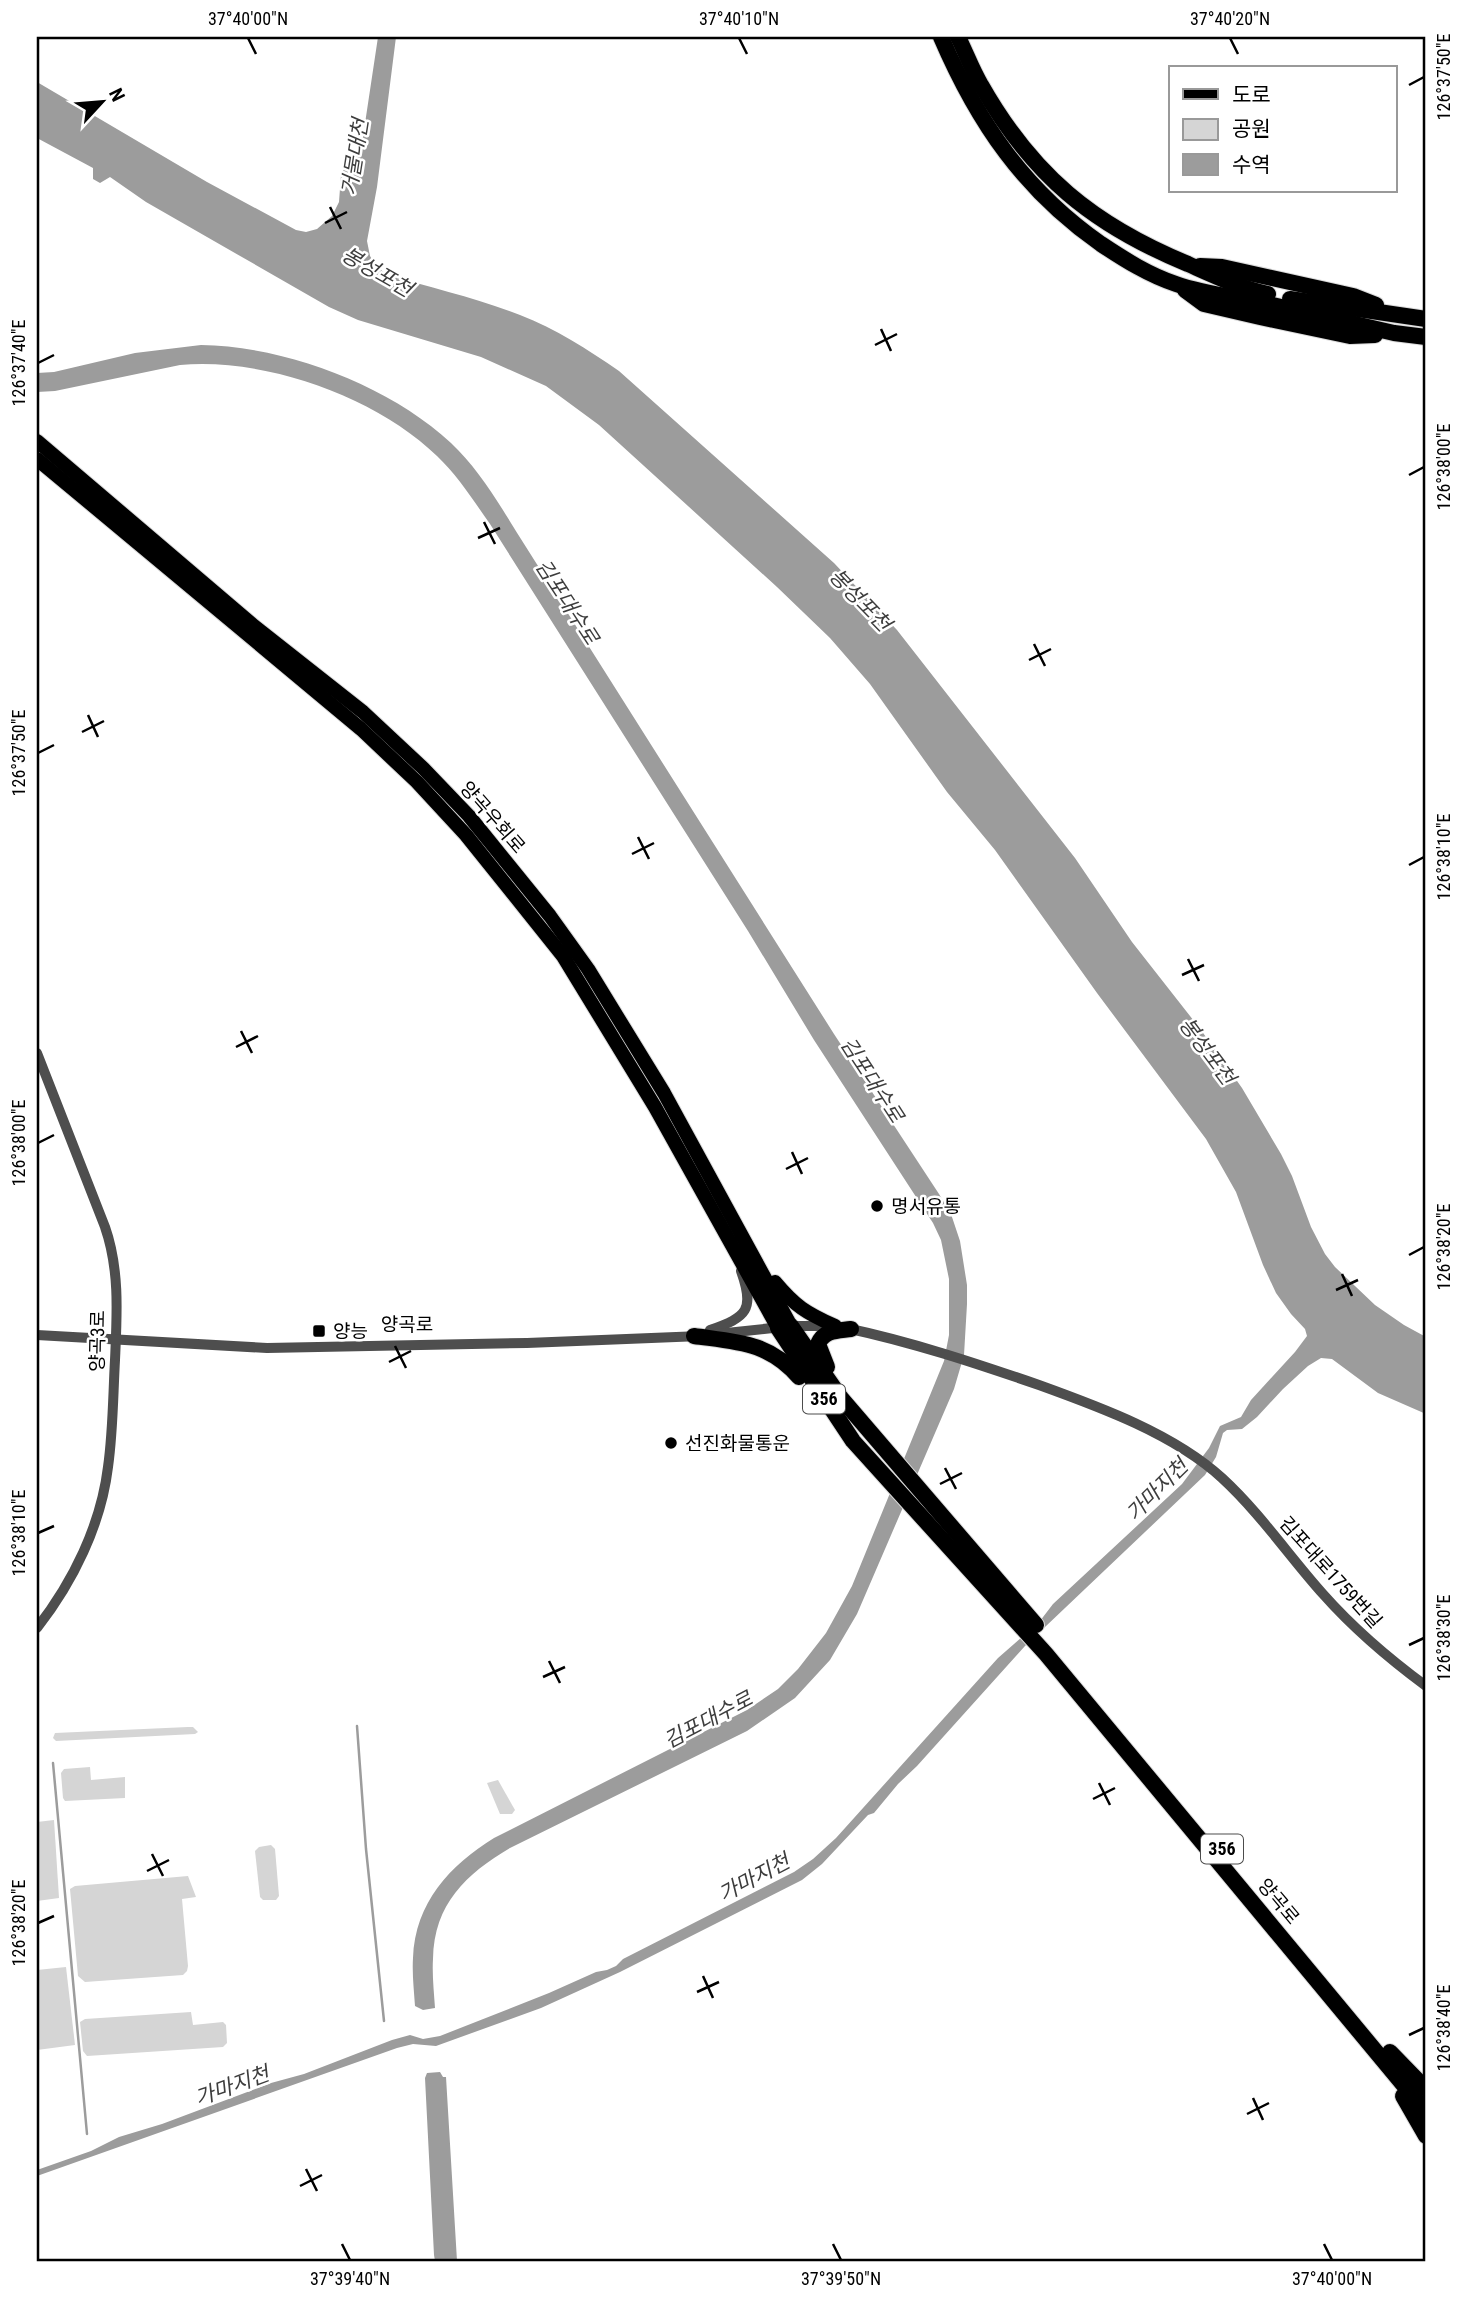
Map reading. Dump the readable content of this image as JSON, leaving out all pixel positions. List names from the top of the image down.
{
  "streets": {
    "highway": ["양곡로", "356"],
    "main road": ["양곡우회로"],
    "street": ["양곡3로", "김포대로1759번길"]
  },
  "crossings": [
    ["양곡우회로", "양곡로"],
    ["양곡우회로", "356"],
    ["양곡로", "양곡3로"],
    ["양곡로", "356"]
  ],
  "water": [
    "거물대천",
    "봉성포천",
    "김포대수로",
    "가마지천"
  ],
  "places": {
    "other": ["명서유통", "선진화물통운"],
    "transit": ["양능"]
  },
  "legend": ["도로", "공원", "수역"],
  "north": "top right",
  "coordinates": [
    "37°40'00\"N",
    "37°40'10\"N",
    "37°40'20\"N",
    "126°37'50\"E",
    "126°37'40\"E",
    "126°38'00\"E",
    "126°38'10\"E",
    "126°38'20\"E",
    "126°38'30\"E",
    "126°38'40\"E",
    "37°39'40\"N",
    "37°39'50\"N"
  ]
}
